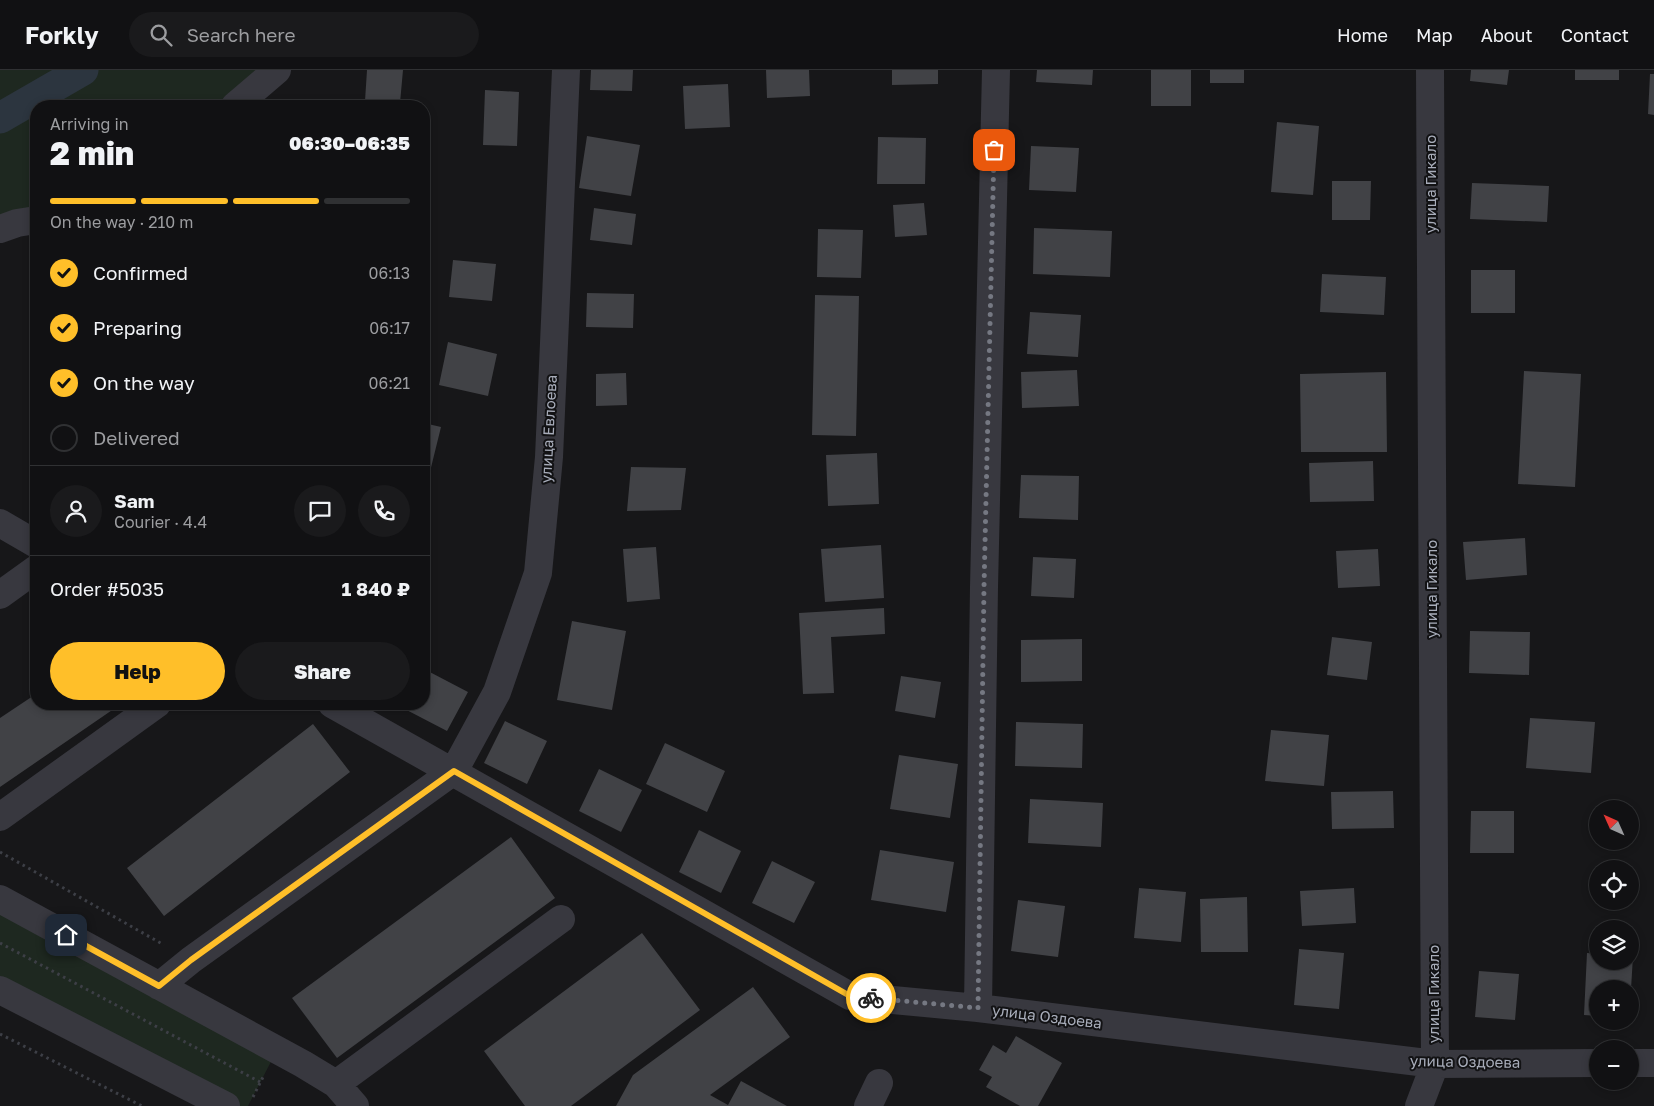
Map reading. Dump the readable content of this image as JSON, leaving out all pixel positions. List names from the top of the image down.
{
  "streets": {
    "street": ["улица Гикало", "улица Евлоева", "улица Оздоева"]
  },
  "crossings": [
    ["улица Гикало", "улица Оздоева"],
    ["улица Евлоева", "улица Оздоева"]
  ],
  "north": "top left",
  "page": {
    "header": "Forkly",
    "search": "Search here",
    "nav": [
      "Home",
      "Map",
      "About",
      "Contact"
    ],
    "heading": ["2 min", "Arriving in", "06:30–06:35"],
    "panel": [
      "Sam",
      "Courier · 4.4",
      "Order #5035",
      "1 840 ₽"
    ],
    "bar": "On the way · 210 m",
    "list": [
      ["Confirmed", "06:13"],
      ["Preparing", "06:17"],
      ["On the way", "06:21"],
      "Delivered"
    ],
    "buttons": ["Help", "Share"],
    "map_buttons": ["+", "−"]
  }
}
